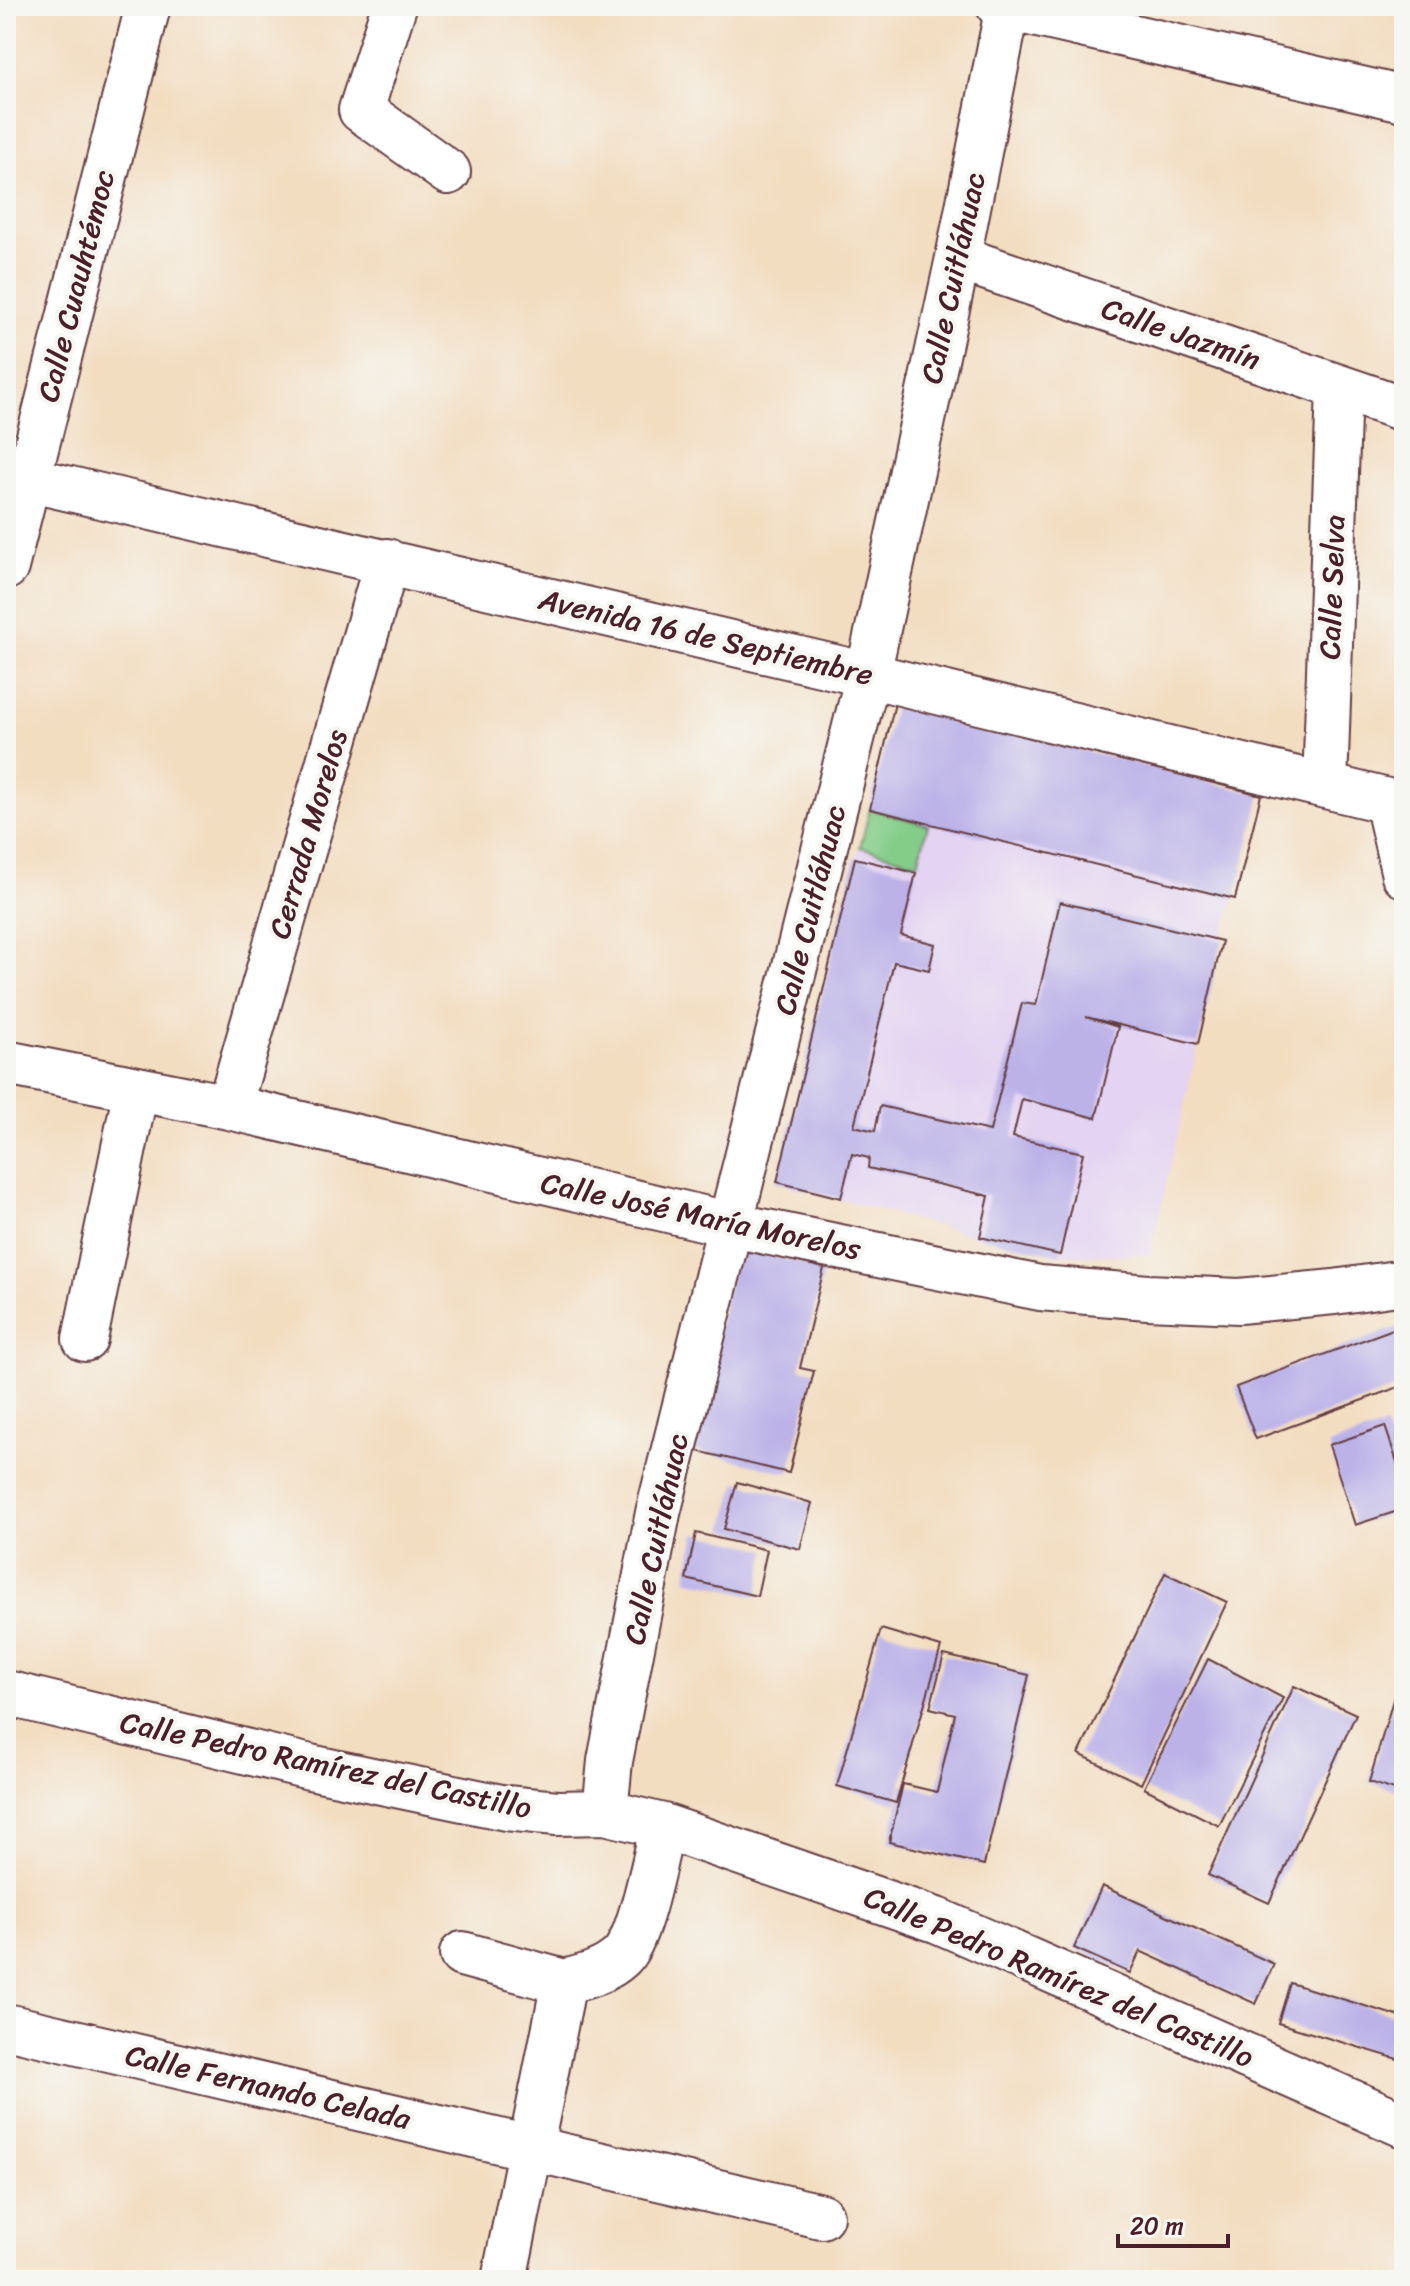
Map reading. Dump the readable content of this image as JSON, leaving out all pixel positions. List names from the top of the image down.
{
  "streets": {
    "street": [
      "Calle Cuitláhuac",
      "Calle Cuauhtémoc",
      "Calle Jazmín",
      "Calle Selva",
      "Avenida 16 de Septiembre",
      "Cerrada Morelos",
      "Calle José María Morelos",
      "Calle Pedro Ramírez del Castillo",
      "Calle Fernando Celada"
    ]
  },
  "crossings": [
    ["Calle Cuitláhuac", "Calle Jazmín"],
    ["Calle Cuitláhuac", "Avenida 16 de Septiembre"],
    ["Calle Cuitláhuac", "Calle José María Morelos"],
    ["Calle Cuitláhuac", "Calle Pedro Ramírez del Castillo"],
    ["Calle Cuauhtémoc", "Avenida 16 de Septiembre"],
    ["Calle Jazmín", "Calle Selva"],
    ["Calle Selva", "Avenida 16 de Septiembre"],
    ["Avenida 16 de Septiembre", "Cerrada Morelos"],
    ["Cerrada Morelos", "Calle José María Morelos"]
  ],
  "scale_bar": "20 m"
}
